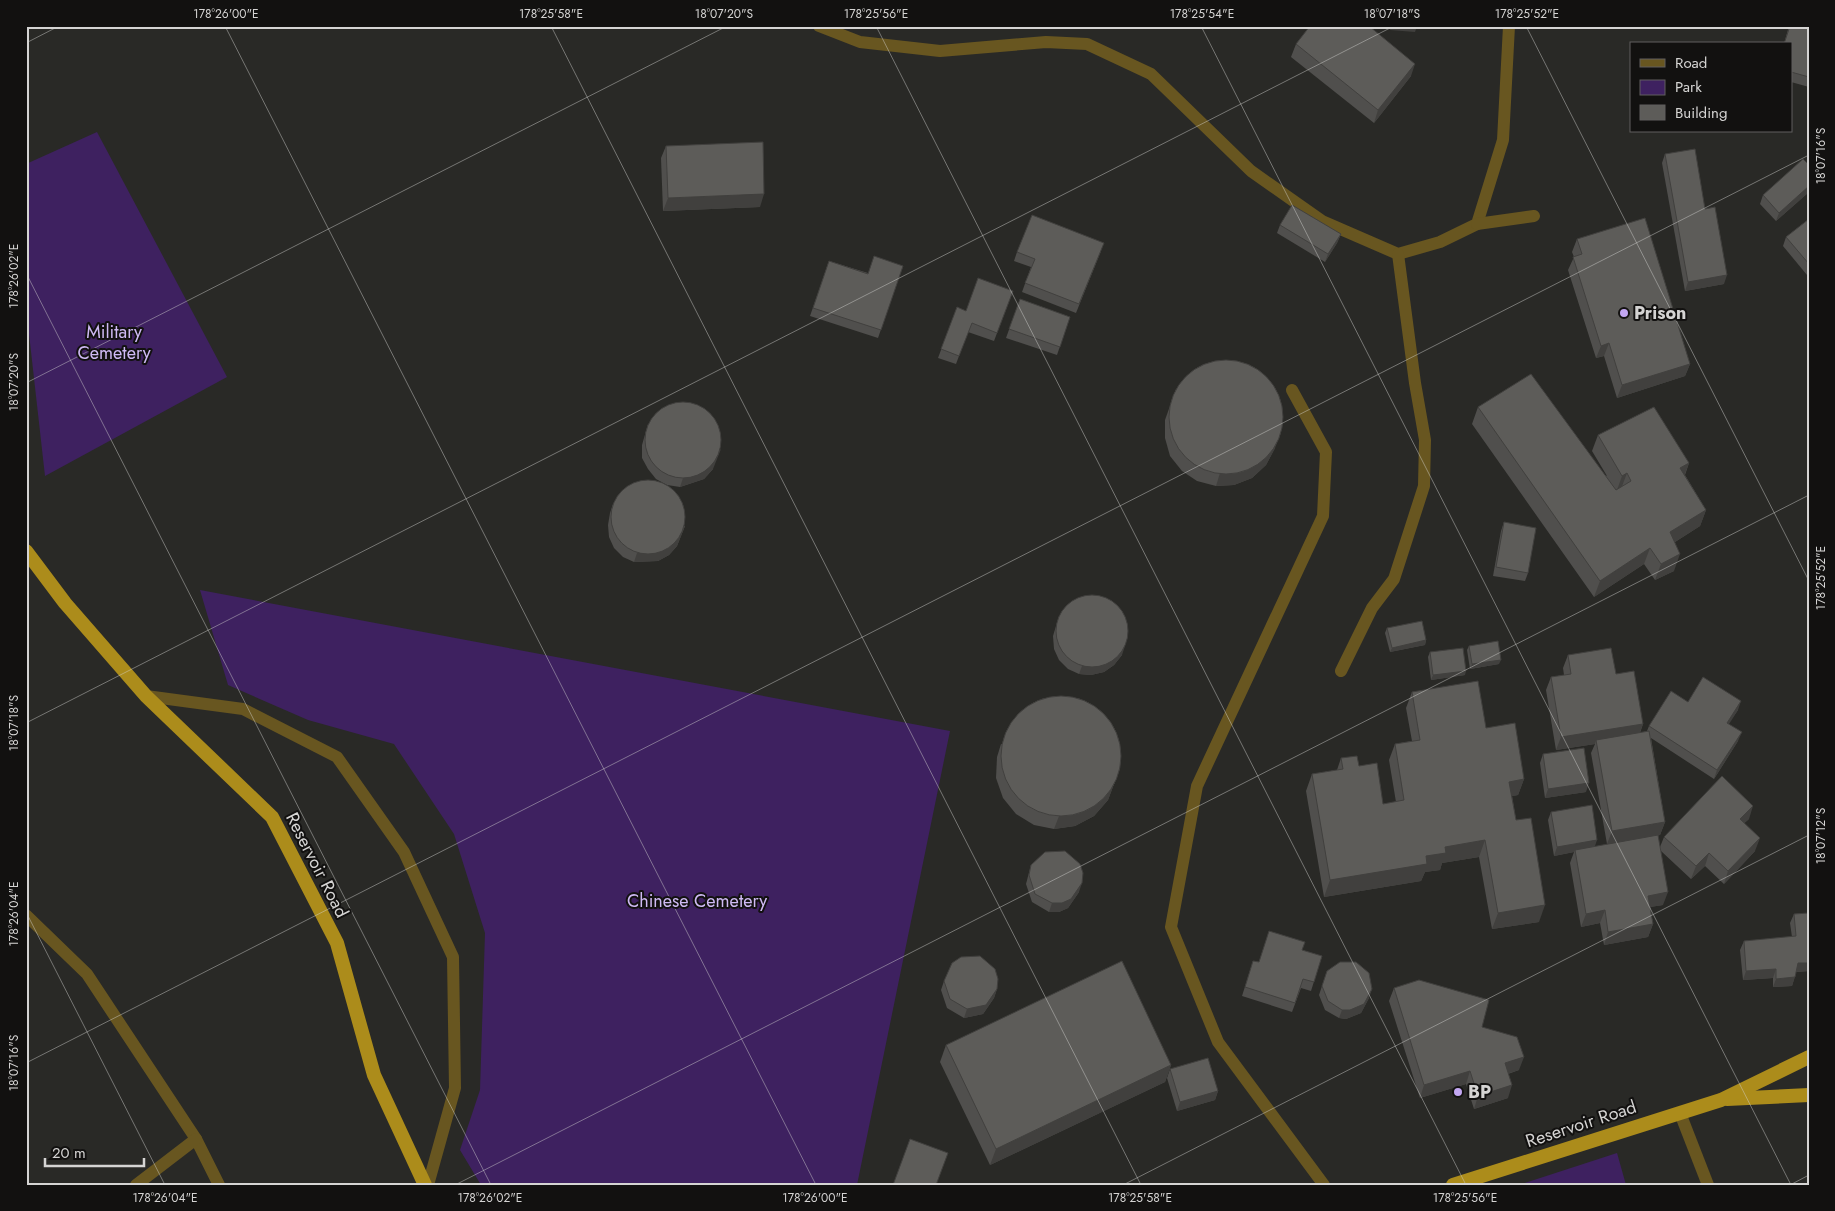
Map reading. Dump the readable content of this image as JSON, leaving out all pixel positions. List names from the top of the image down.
{
  "streets": {
    "highway": ["Reservoir Road"]
  },
  "parks": ["Military Cemetery", "Chinese Cemetery"],
  "places": ["Prison", "BP"],
  "legend": ["Road", "Park", "Building"],
  "scale_bar": "20 m",
  "coordinates": [
    "178°26'00\"E",
    "178°25'58\"E",
    "18°07'20\"S",
    "178°25'56\"E",
    "178°25'54\"E",
    "18°07'18\"S",
    "178°25'52\"E",
    "18°07'16\"S",
    "178°26'02\"E",
    "18°07'12\"S",
    "178°26'04\"E"
  ]
}
